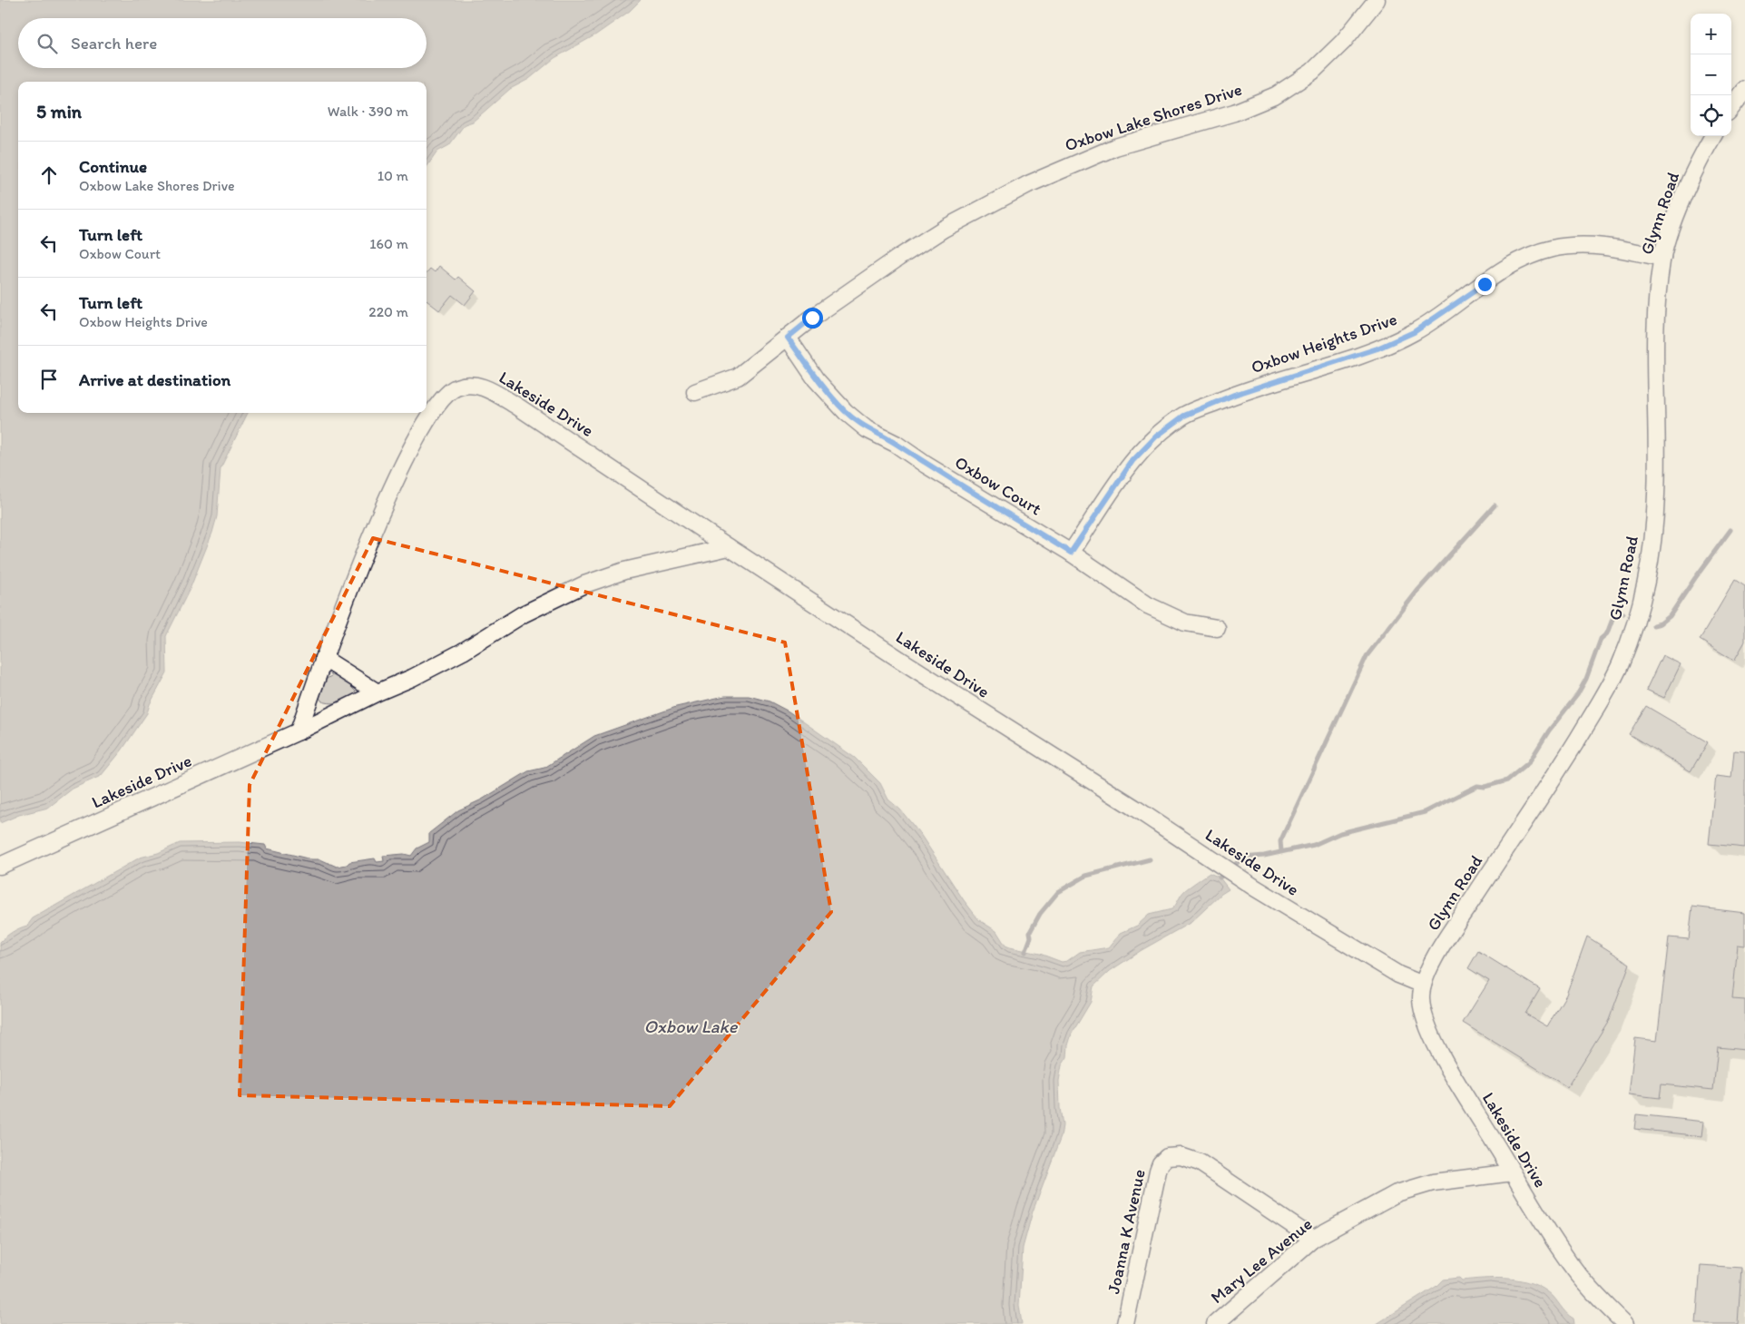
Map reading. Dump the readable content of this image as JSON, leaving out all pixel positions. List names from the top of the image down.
{
  "streets": {
    "street": [
      "Oxbow Lake Shores Drive",
      "Glynn Road",
      "Oxbow Heights Drive",
      "Lakeside Drive",
      "Oxbow Court",
      "Joanna K Avenue",
      "Mary Lee Avenue"
    ]
  },
  "crossings": [
    ["Oxbow Lake Shores Drive", "Oxbow Court"],
    ["Glynn Road", "Oxbow Heights Drive"],
    ["Glynn Road", "Lakeside Drive"],
    ["Oxbow Heights Drive", "Oxbow Court"],
    ["Lakeside Drive", "Mary Lee Avenue"],
    ["Joanna K Avenue", "Mary Lee Avenue"]
  ],
  "water": ["Oxbow Lake"],
  "page": {
    "map_buttons": ["+", "−"],
    "search": "Search here",
    "heading": ["5 min", "Walk · 390 m"],
    "list": [
      ["Continue", "Oxbow Lake Shores Drive", "10 m"],
      ["Turn left", "Oxbow Court", "160 m"],
      ["Turn left", "Oxbow Heights Drive", "220 m"],
      "Arrive at destination"
    ]
  }
}
